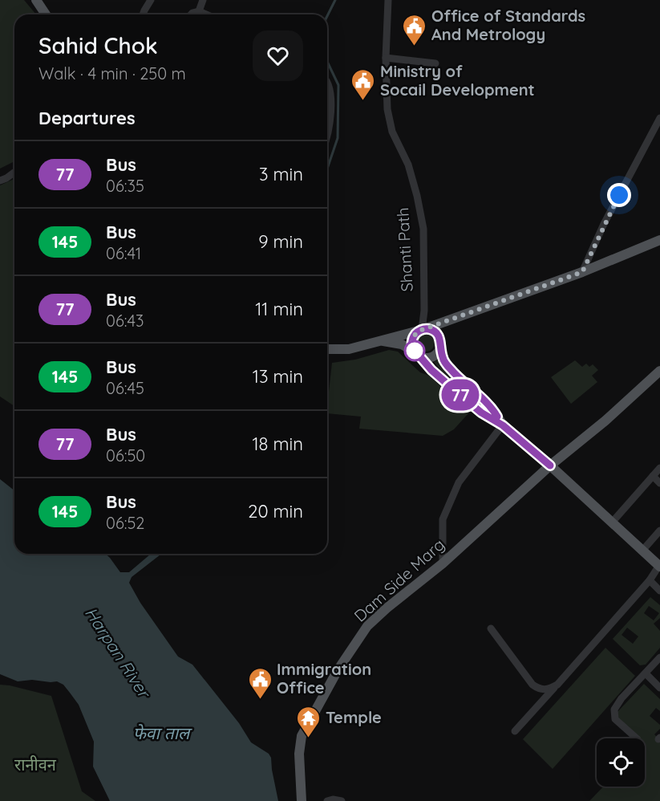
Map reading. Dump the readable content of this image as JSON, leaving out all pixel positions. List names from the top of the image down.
{
  "streets": {
    "main road": ["Dam Side Marg"],
    "street": ["Shanti Path"]
  },
  "water": ["Harpan River", "फेवा ताल"],
  "parks": ["रानीवन"],
  "places": {
    "public building": ["Office of Standards And Metrology", "Ministry of Socail Development", "Immigration Office"],
    "temple": ["Temple"]
  },
  "lines": ["bus line 77"],
  "page": {
    "on_map": "77",
    "heading": [
      ["Sahid Chok", "Walk · 4 min · 250 m"],
      "Departures"
    ],
    "list": [
      {
        "mark": "77",
        "name": "Bus",
        "note": "06:35",
        "value": "3 min"
      },
      {
        "mark": "145",
        "name": "Bus",
        "note": "06:41",
        "value": "9 min"
      },
      {
        "mark": "77",
        "name": "Bus",
        "note": "06:43",
        "value": "11 min"
      },
      {
        "mark": "145",
        "name": "Bus",
        "note": "06:45",
        "value": "13 min"
      },
      {
        "mark": "77",
        "name": "Bus",
        "note": "06:50",
        "value": "18 min"
      },
      {
        "mark": "145",
        "name": "Bus",
        "note": "06:52",
        "value": "20 min"
      }
    ]
  }
}
